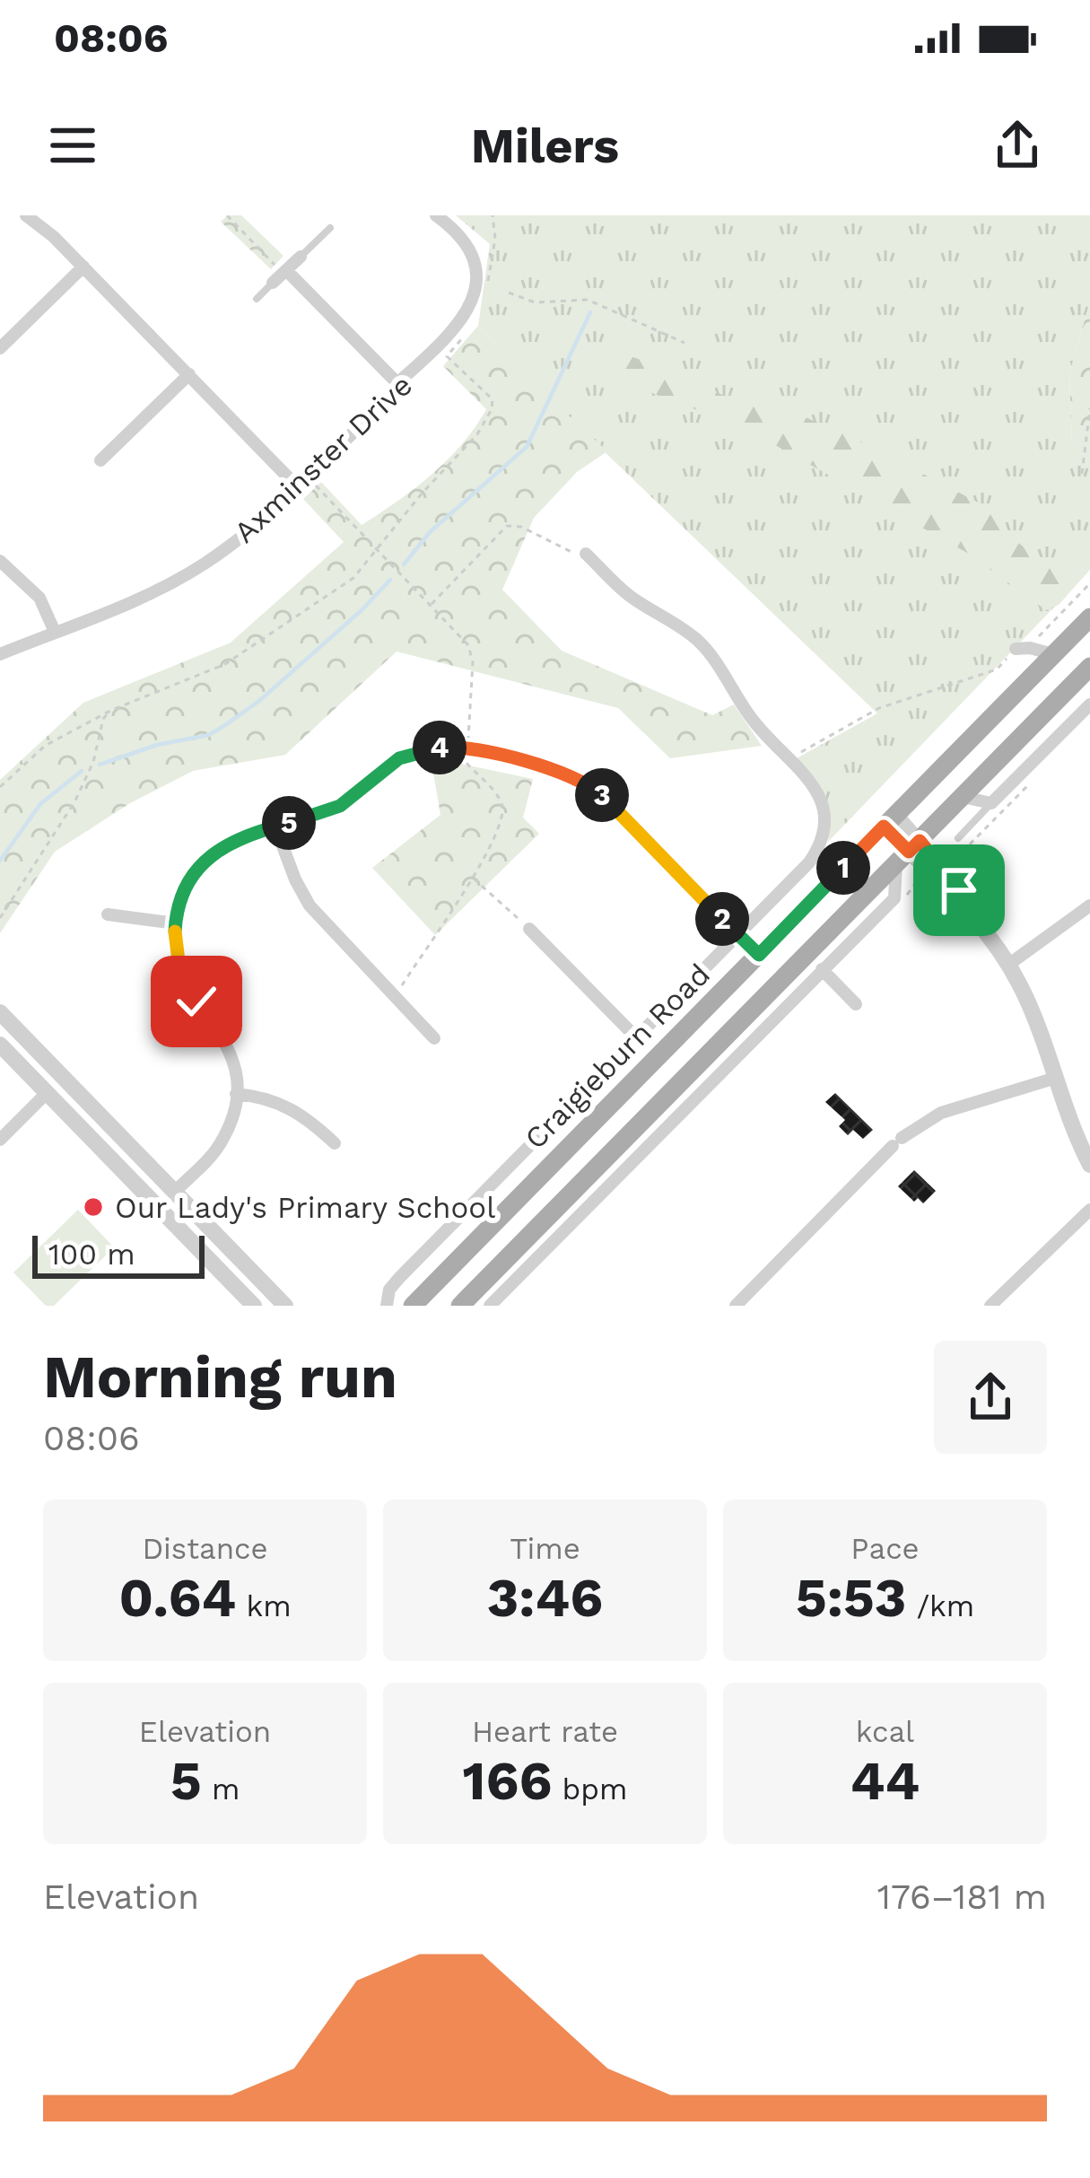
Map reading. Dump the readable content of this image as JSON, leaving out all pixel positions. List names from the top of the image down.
{
  "streets": {
    "main road": ["Craigieburn Road"],
    "street": ["Axminster Drive"]
  },
  "places": ["Our Lady's Primary School"],
  "scale_bar": "100 m",
  "page": {
    "status": "08:06",
    "header": "Milers",
    "pins": [
      "4",
      "3",
      "5",
      "1",
      "2"
    ],
    "scale": "100 m",
    "heading": ["Morning run", "08:06"],
    "stats": [
      ["Distance", "0.64 km"],
      ["Time", "3:46"],
      ["Pace", "5:53 /km"],
      ["Elevation", "5 m"],
      ["Heart rate", "166 bpm"],
      ["kcal", "44"]
    ],
    "chart": ["Elevation", "176–181 m"]
  }
}
